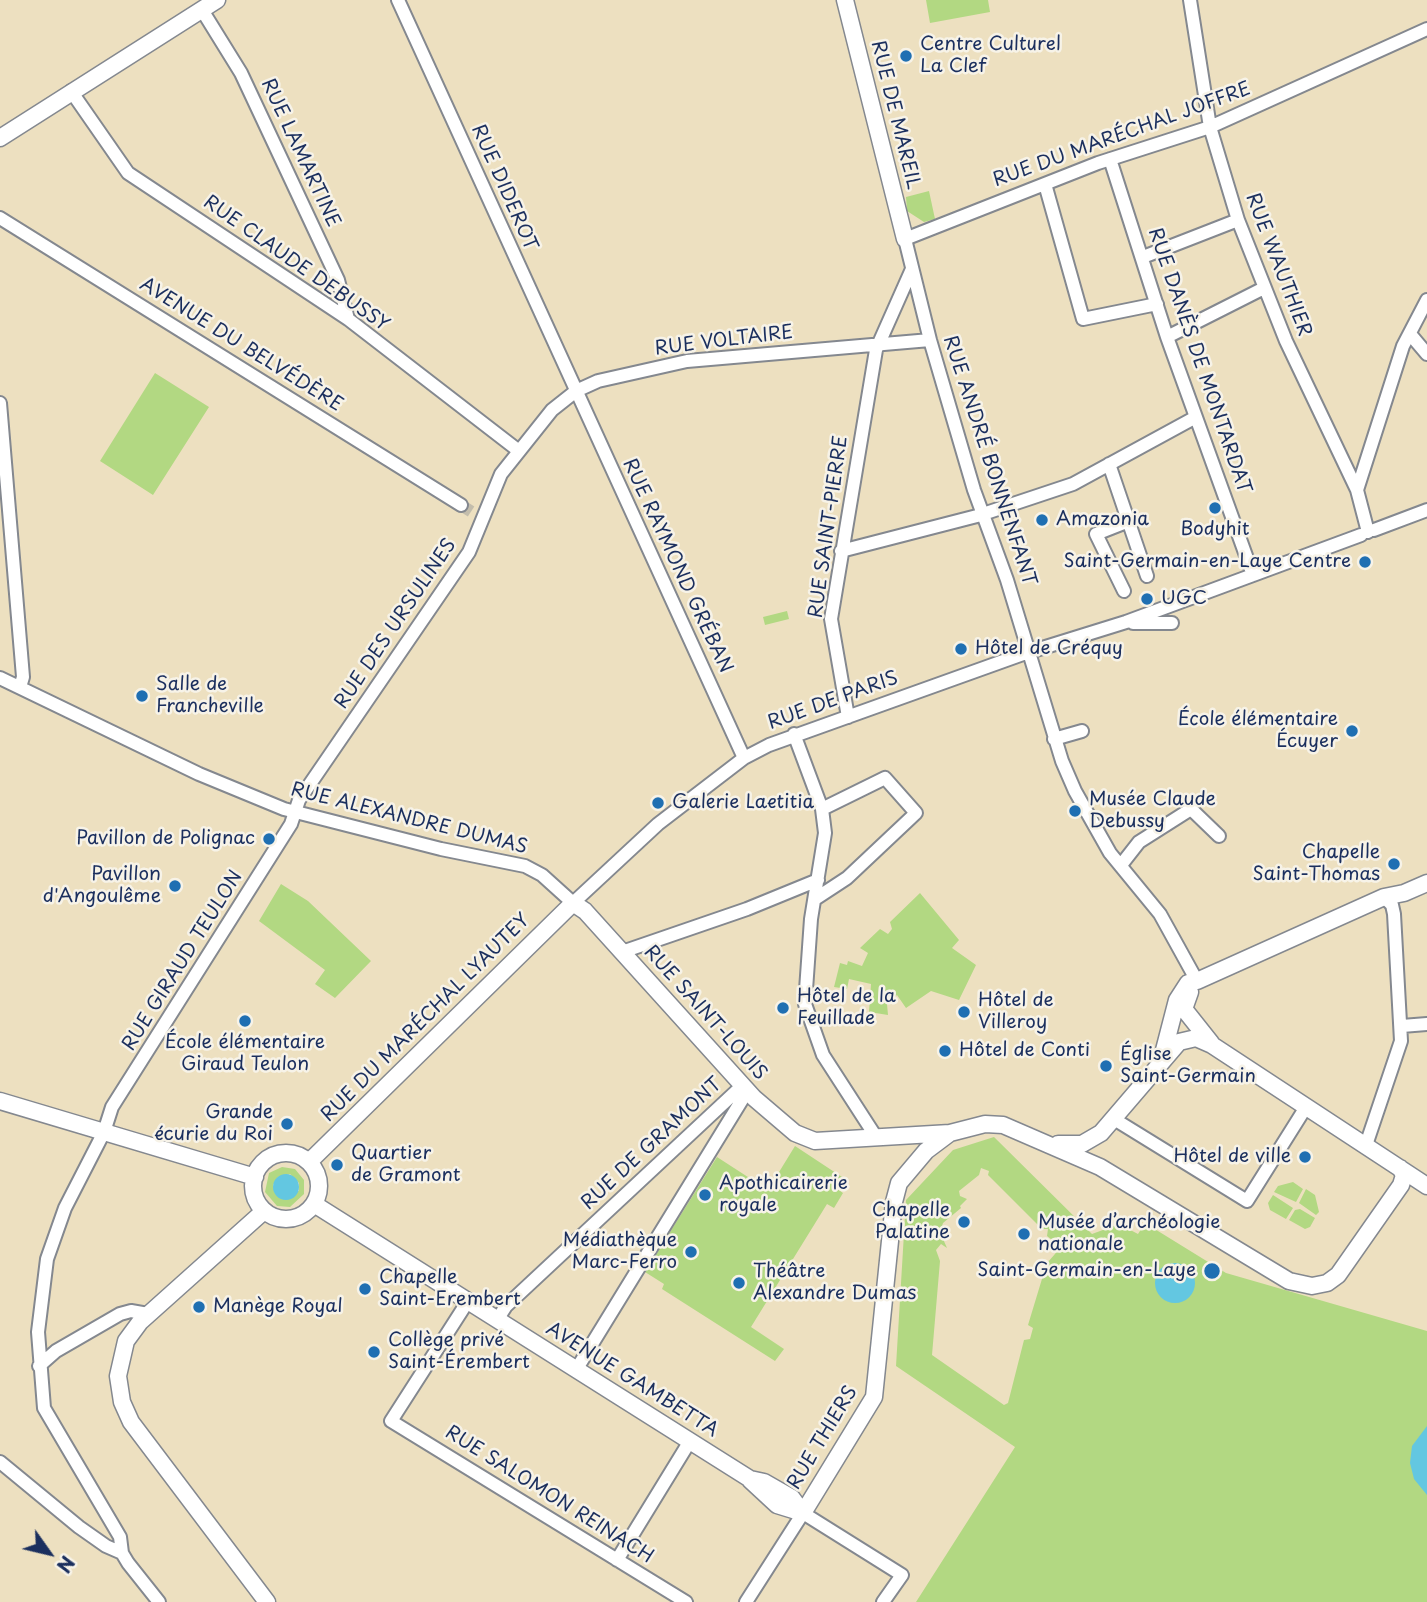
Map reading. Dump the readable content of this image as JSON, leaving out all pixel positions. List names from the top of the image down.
{
  "streets": {
    "main road": [
      "RUE DE MAREIL",
      "RUE SAINT-LOUIS",
      "RUE DU MARÉCHAL LYAUTEY",
      "AVENUE GAMBETTA",
      "RUE THIERS"
    ],
    "street": [
      "RUE DU MARÉCHAL JOFFRE",
      "RUE LAMARTINE",
      "RUE DIDEROT",
      "RUE CLAUDE DEBUSSY",
      "RUE WAUTHIER",
      "RUE VOLTAIRE",
      "AVENUE DU BELVÉDÈRE",
      "RUE DANÈS DE MONTARDAT",
      "RUE ANDRÉ BONNENFANT",
      "RUE SAINT-PIERRE",
      "RUE RAYMOND GRÉBAN",
      "RUE DES URSULINES",
      "RUE DE PARIS",
      "RUE ALEXANDRE DUMAS",
      "RUE GIRAUD TEULON",
      "RUE DE GRAMONT",
      "RUE SALOMON REINACH"
    ]
  },
  "crossings": [
    ["RUE DE MAREIL", "RUE DU MARÉCHAL JOFFRE"],
    ["RUE DE MAREIL", "RUE ANDRÉ BONNENFANT"],
    ["RUE DU MARÉCHAL JOFFRE", "RUE WAUTHIER"],
    ["RUE DU MARÉCHAL JOFFRE", "RUE DANÈS DE MONTARDAT"],
    ["RUE DU MARÉCHAL JOFFRE", "RUE ANDRÉ BONNENFANT"],
    ["RUE LAMARTINE", "RUE CLAUDE DEBUSSY"],
    ["RUE DIDEROT", "RUE VOLTAIRE"],
    ["RUE DIDEROT", "RUE RAYMOND GRÉBAN"],
    ["RUE DIDEROT", "RUE DES URSULINES"],
    ["RUE CLAUDE DEBUSSY", "RUE DES URSULINES"],
    ["RUE WAUTHIER", "RUE DE PARIS"],
    ["RUE VOLTAIRE", "RUE ANDRÉ BONNENFANT"],
    ["RUE VOLTAIRE", "RUE SAINT-PIERRE"],
    ["RUE VOLTAIRE", "RUE RAYMOND GRÉBAN"],
    ["RUE VOLTAIRE", "RUE DES URSULINES"],
    ["RUE DANÈS DE MONTARDAT", "RUE DE PARIS"],
    ["RUE ANDRÉ BONNENFANT", "RUE SAINT-PIERRE"],
    ["RUE ANDRÉ BONNENFANT", "RUE DE PARIS"],
    ["RUE SAINT-PIERRE", "RUE DE PARIS"],
    ["RUE RAYMOND GRÉBAN", "RUE DES URSULINES"],
    ["RUE RAYMOND GRÉBAN", "RUE DE PARIS"],
    ["RUE DES URSULINES", "RUE ALEXANDRE DUMAS"],
    ["RUE DES URSULINES", "RUE GIRAUD TEULON"],
    ["RUE DE PARIS", "RUE ALEXANDRE DUMAS"],
    ["RUE DE PARIS", "RUE SAINT-LOUIS"],
    ["RUE DE PARIS", "RUE DU MARÉCHAL LYAUTEY"],
    ["RUE ALEXANDRE DUMAS", "RUE GIRAUD TEULON"],
    ["RUE ALEXANDRE DUMAS", "RUE SAINT-LOUIS"],
    ["RUE ALEXANDRE DUMAS", "RUE DU MARÉCHAL LYAUTEY"],
    ["RUE SAINT-LOUIS", "RUE DU MARÉCHAL LYAUTEY"],
    ["RUE SAINT-LOUIS", "RUE DE GRAMONT"],
    ["RUE DU MARÉCHAL LYAUTEY", "AVENUE GAMBETTA"],
    ["RUE DE GRAMONT", "AVENUE GAMBETTA"],
    ["AVENUE GAMBETTA", "RUE THIERS"],
    ["AVENUE GAMBETTA", "RUE SALOMON REINACH"]
  ],
  "places": [
    "Centre Culturel La Clef",
    "Bodyhit",
    "Amazonia",
    "Saint-Germain-en-Laye Centre",
    "UGC",
    "Hôtel de Créquy",
    "Salle de Francheville",
    "École élémentaire Écuyer",
    "Galerie Laetitia",
    "Musée Claude Debussy",
    "Pavillon de Polignac",
    "Chapelle Saint-Thomas",
    "Pavillon d'Angoulême",
    "Hôtel de la Feuillade",
    "Hôtel de Villeroy",
    "École élémentaire Giraud Teulon",
    "Hôtel de Conti",
    "Église Saint-Germain",
    "Grande écurie du Roi",
    "Hôtel de ville",
    "Quartier de Gramont",
    "Apothicairerie royale",
    "Chapelle Palatine",
    "Musée d’archéologie nationale",
    "Médiathèque Marc-Ferro",
    "Saint-Germain-en-Laye",
    "Théâtre Alexandre Dumas",
    "Chapelle Saint-Erembert",
    "Manège Royal",
    "Collège privé Saint-Érembert"
  ],
  "north": "bottom right"
}
